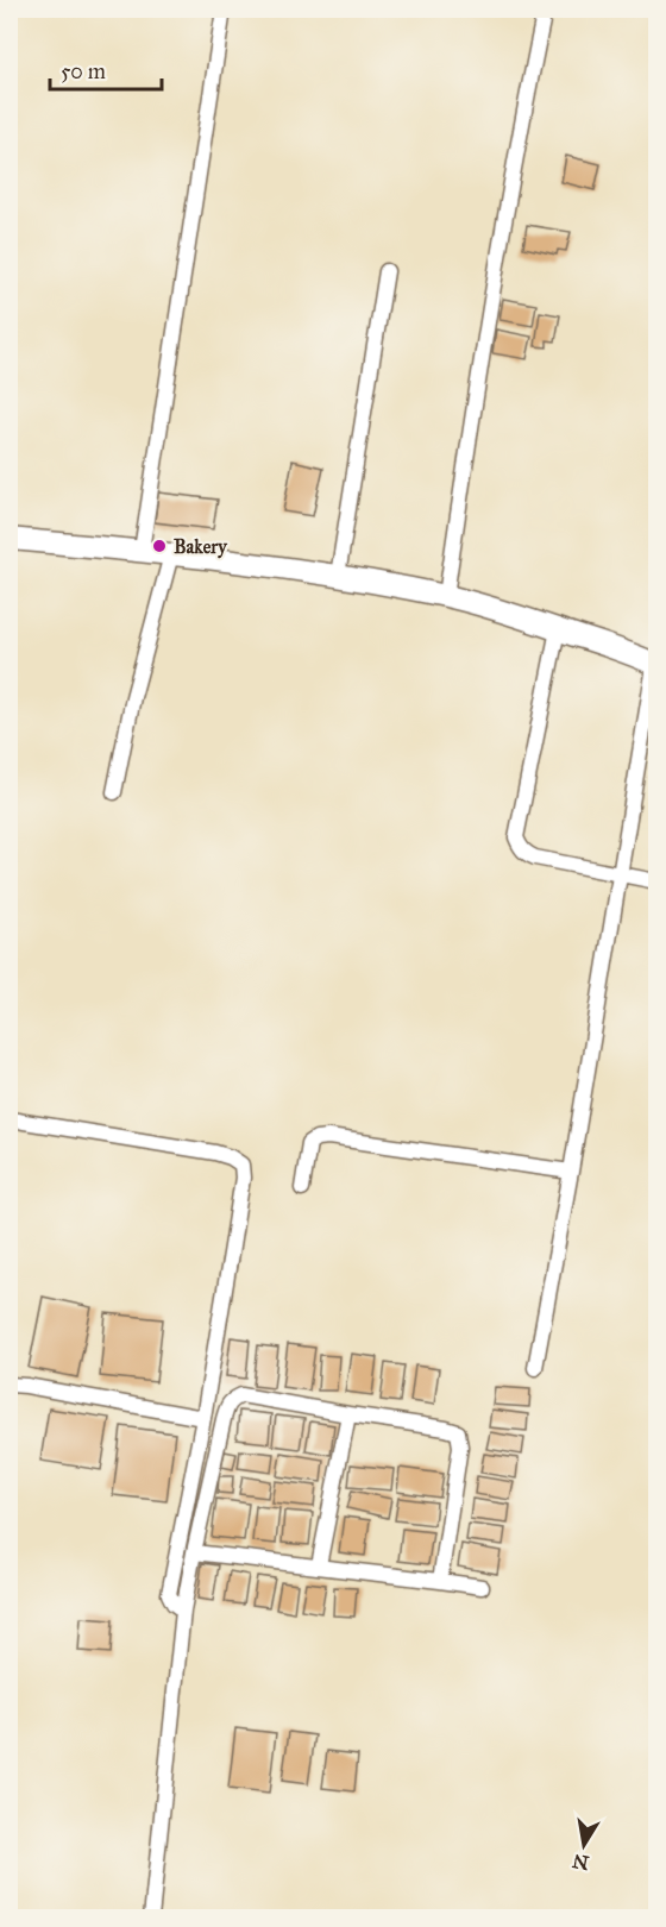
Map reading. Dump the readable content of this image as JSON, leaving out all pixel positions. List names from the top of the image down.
{
  "places": ["Bakery"],
  "scale_bar": "50 m",
  "north": "bottom"
}
